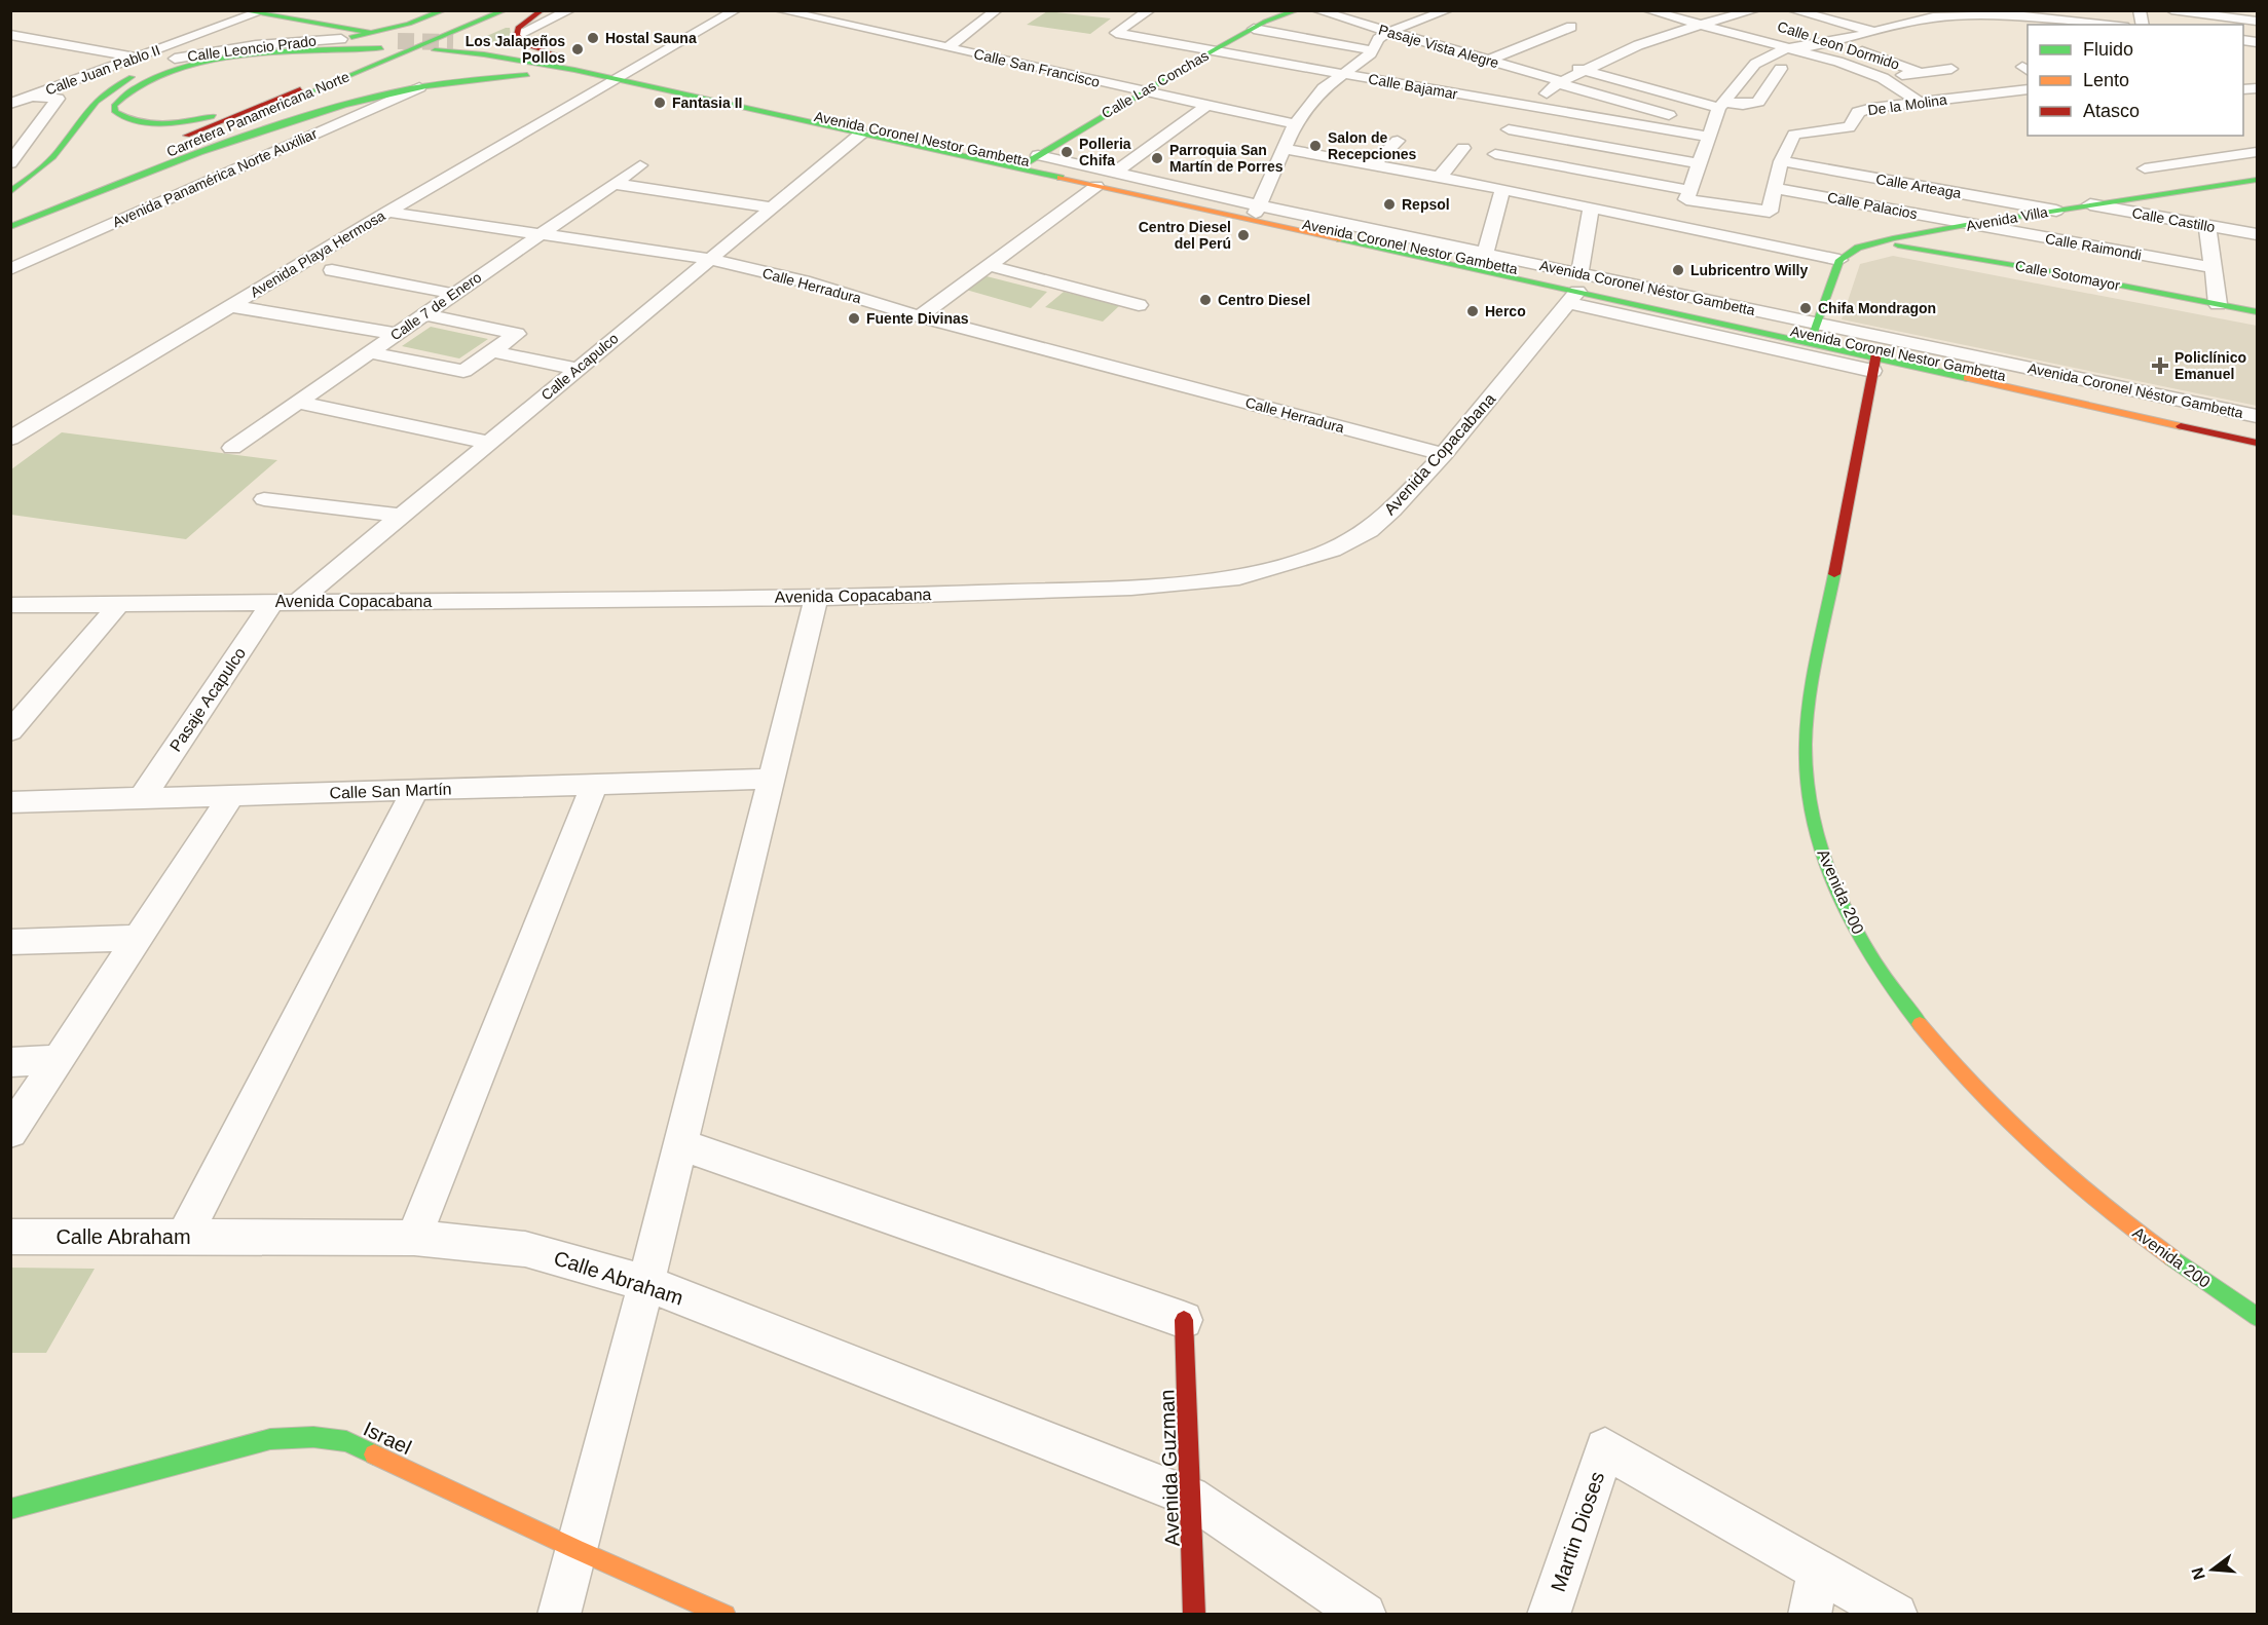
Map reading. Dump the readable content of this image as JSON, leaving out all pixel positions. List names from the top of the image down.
{
  "streets": {
    "main road": [
      "Calle Leoncio Prado",
      "Calle Las Conchas",
      "Carretera Panamericana Norte",
      "Avenida Coronel Nestor Gambetta",
      "Avenida Villa",
      "Calle Sotomayor",
      "Avenida 200",
      "Israel",
      "Avenida Guzman"
    ],
    "street": [
      "Calle Leon Dormido",
      "Pasaje Vista Alegre",
      "Calle San Francisco",
      "Calle Juan Pablo II",
      "Calle Bajamar",
      "De la Molina",
      "Avenida Panamérica Norte Auxiliar",
      "Calle Arteaga",
      "Calle Palacios",
      "Calle Castillo",
      "Calle Raimondi",
      "Avenida Playa Hermosa",
      "Calle Herradura",
      "Avenida Coronel Néstor Gambetta",
      "Calle 7 de Enero",
      "Calle Acapulco",
      "Avenida Copacabana",
      "Pasaje Acapulco",
      "Calle San Martín",
      "Calle Abraham",
      "Martin Dioses"
    ]
  },
  "crossings": [
    ["Pasaje Vista Alegre", "Calle Bajamar"],
    ["Calle San Francisco", "Calle Las Conchas"],
    ["Calle Las Conchas", "Calle Bajamar"],
    ["Calle Las Conchas", "Avenida Coronel Nestor Gambetta"],
    ["Calle Las Conchas", "Avenida Coronel Néstor Gambetta"],
    ["De la Molina", "Calle Arteaga"],
    ["Avenida Coronel Nestor Gambetta", "Avenida Playa Hermosa"],
    ["Avenida Coronel Nestor Gambetta", "Avenida Coronel Néstor Gambetta"],
    ["Avenida Coronel Nestor Gambetta", "Calle Acapulco"],
    ["Avenida Coronel Nestor Gambetta", "Avenida Copacabana"],
    ["Avenida Coronel Nestor Gambetta", "Avenida 200"],
    ["Calle Arteaga", "Avenida Villa"],
    ["Calle Palacios", "Avenida Villa"],
    ["Calle Palacios", "Calle Raimondi"],
    ["Avenida Villa", "Calle Castillo"],
    ["Avenida Villa", "Calle Raimondi"],
    ["Avenida Villa", "Calle Sotomayor"],
    ["Avenida Playa Hermosa", "Calle Herradura"],
    ["Calle Herradura", "Calle 7 de Enero"],
    ["Calle Herradura", "Calle Acapulco"],
    ["Calle Herradura", "Avenida Copacabana"],
    ["Avenida Coronel Néstor Gambetta", "Avenida Copacabana"],
    ["Avenida Coronel Néstor Gambetta", "Avenida 200"],
    ["Calle Acapulco", "Avenida Copacabana"],
    ["Avenida Copacabana", "Pasaje Acapulco"],
    ["Pasaje Acapulco", "Calle San Martín"],
    ["Calle Abraham", "Avenida Guzman"]
  ],
  "places": {
    "other": [
      "Hostal Sauna",
      "Los Jalapeños Pollos",
      "Fantasia II",
      "Salon de Recepciones",
      "Polleria Chifa",
      "Parroquia San Martín de Porres",
      "Repsol",
      "Centro Diesel del Perú",
      "Lubricentro Willy",
      "Centro Diesel",
      "Chifa Mondragon",
      "Herco",
      "Fuente Divinas"
    ],
    "health": ["Policlínico Emanuel"]
  },
  "legend": ["Fluido", "Lento", "Atasco"],
  "north": "left"
}
